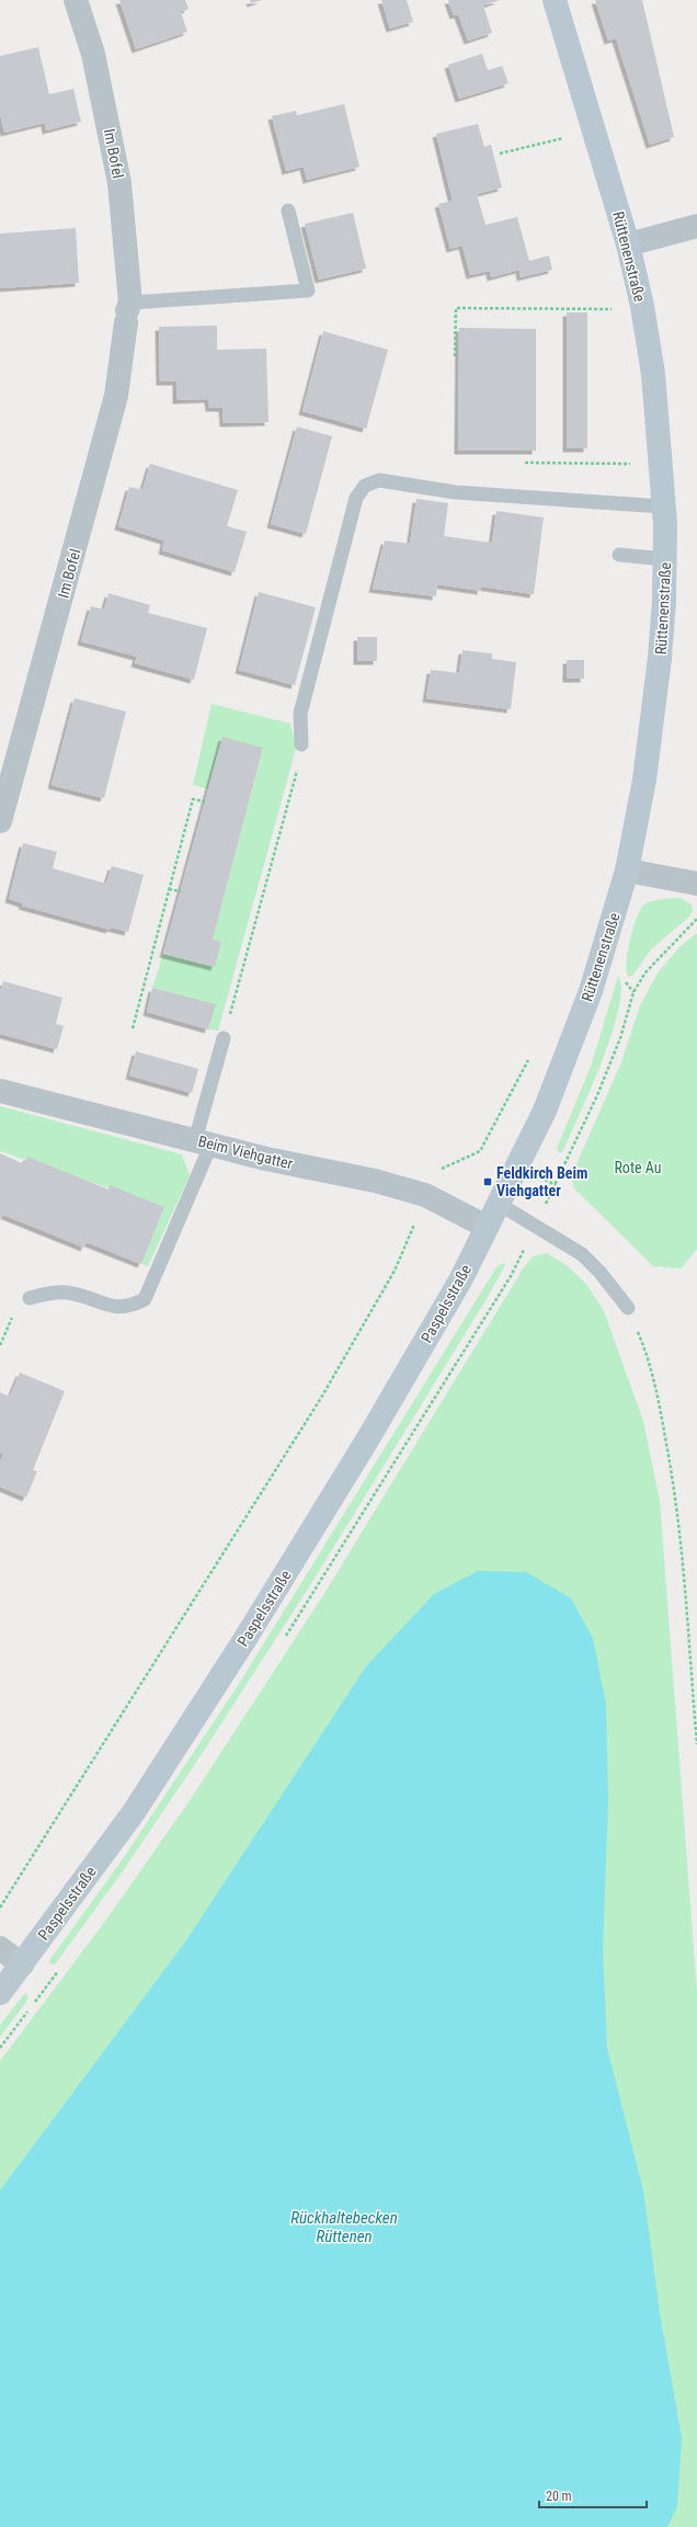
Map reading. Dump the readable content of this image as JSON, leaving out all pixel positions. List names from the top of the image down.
{
  "streets": {
    "main road": ["Rüttenenstraße", "Paspelsstraße"],
    "street": ["Im Bofel", "Beim Viehgatter"]
  },
  "crossings": [
    ["Rüttenenstraße", "Paspelsstraße"],
    ["Beim Viehgatter", "Paspelsstraße"]
  ],
  "water": ["Rückhaltebecken Rüttenen"],
  "parks": ["Rote Au"],
  "places": {
    "transit": ["Feldkirch Beim Viehgatter"]
  },
  "scale_bar": "20 m"
}
